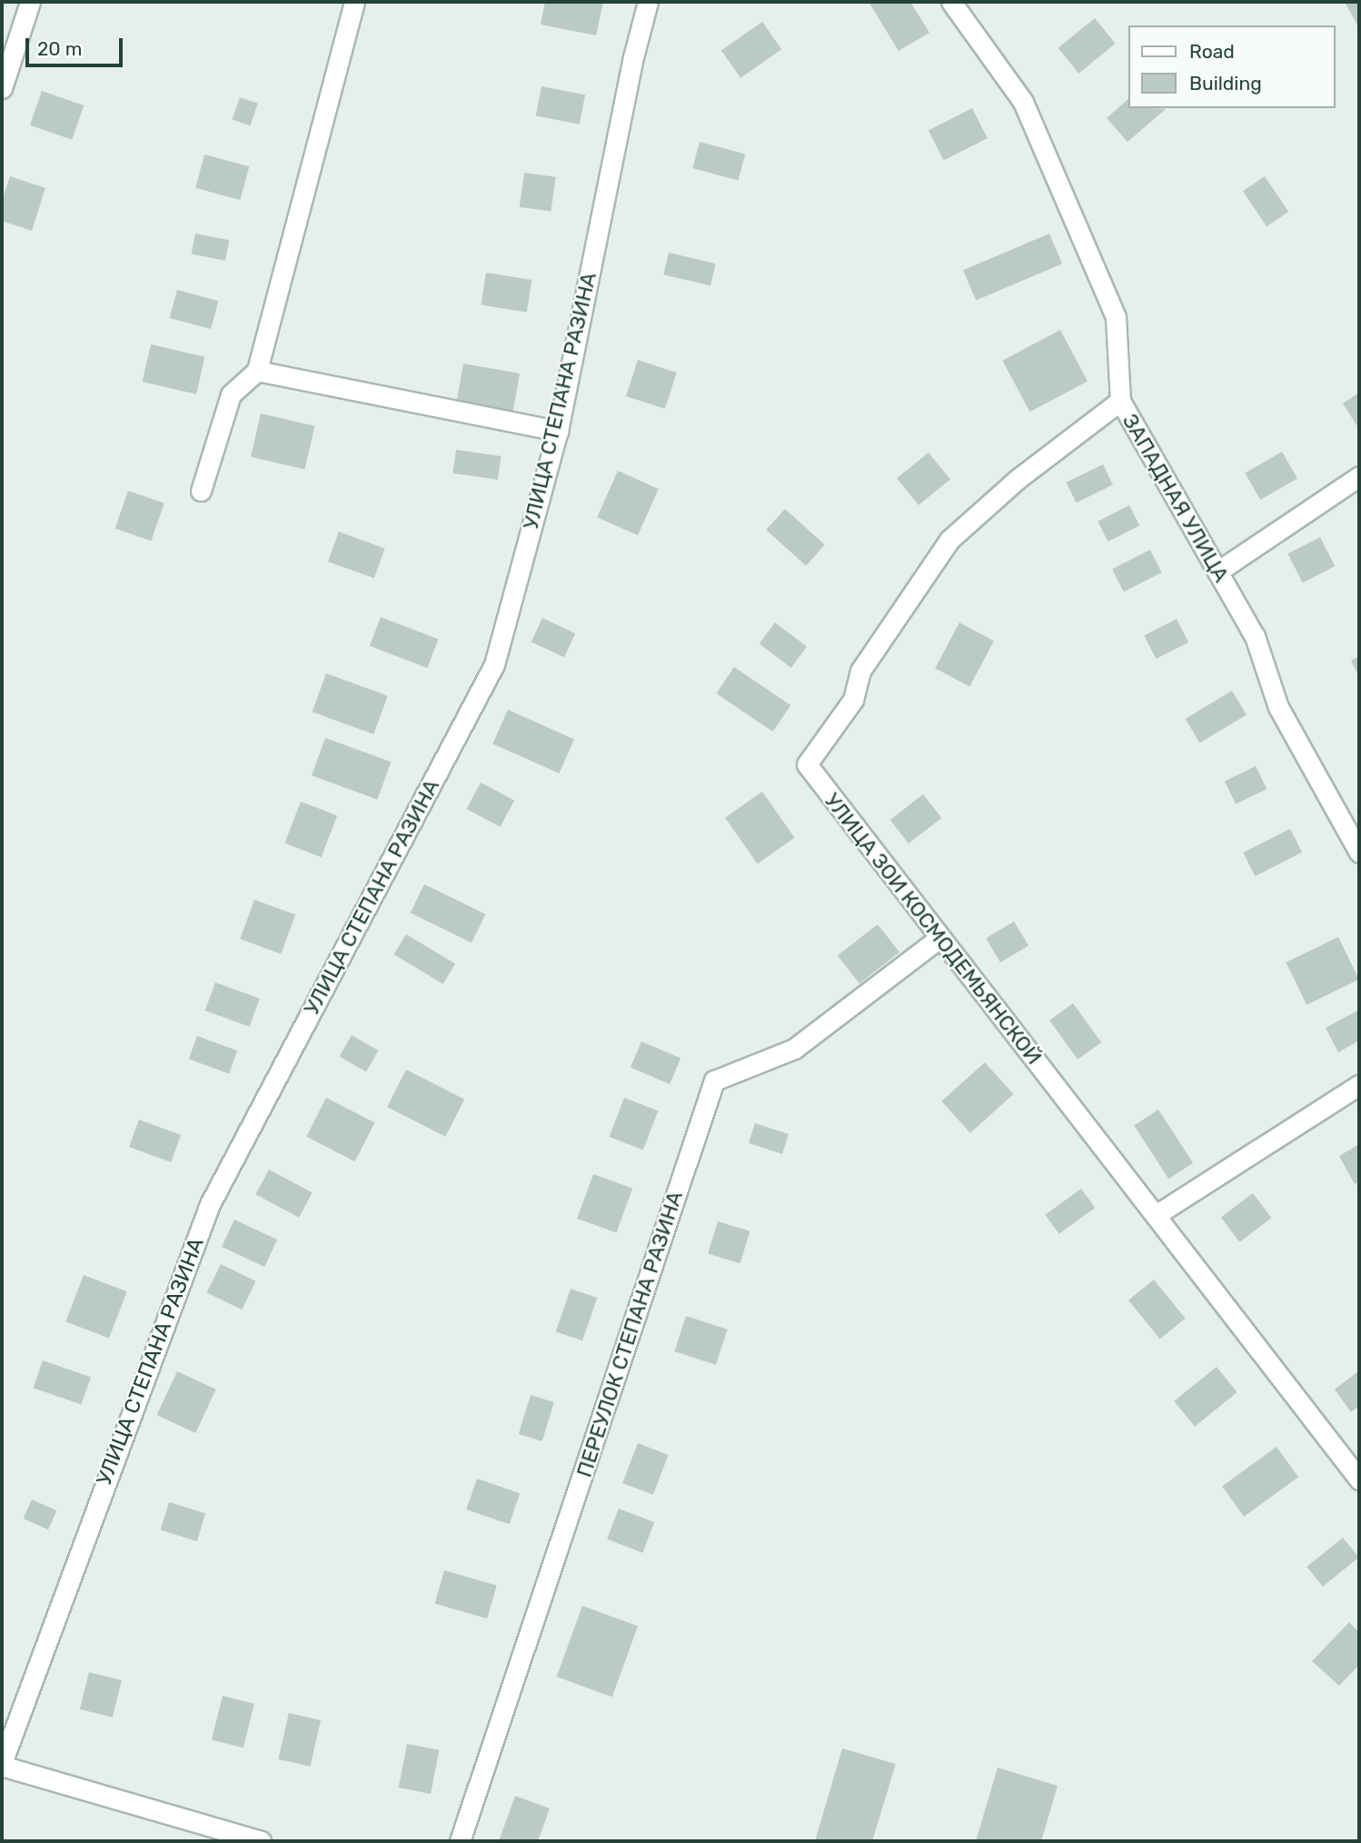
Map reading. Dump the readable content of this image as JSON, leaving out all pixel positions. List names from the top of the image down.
{
  "streets": {
    "street": [
      "УЛИЦА СТЕПАНА РАЗИНА",
      "ЗАПАДНАЯ УЛИЦА",
      "УЛИЦА ЗОИ КОСМОДЕМЬЯНСКОЙ",
      "ПЕРЕУЛОК СТЕПАНА РАЗИНА"
    ]
  },
  "crossings": [
    ["ЗАПАДНАЯ УЛИЦА", "УЛИЦА ЗОИ КОСМОДЕМЬЯНСКОЙ"],
    ["УЛИЦА ЗОИ КОСМОДЕМЬЯНСКОЙ", "ПЕРЕУЛОК СТЕПАНА РАЗИНА"]
  ],
  "legend": ["Road", "Building"],
  "scale_bar": "20 m"
}
